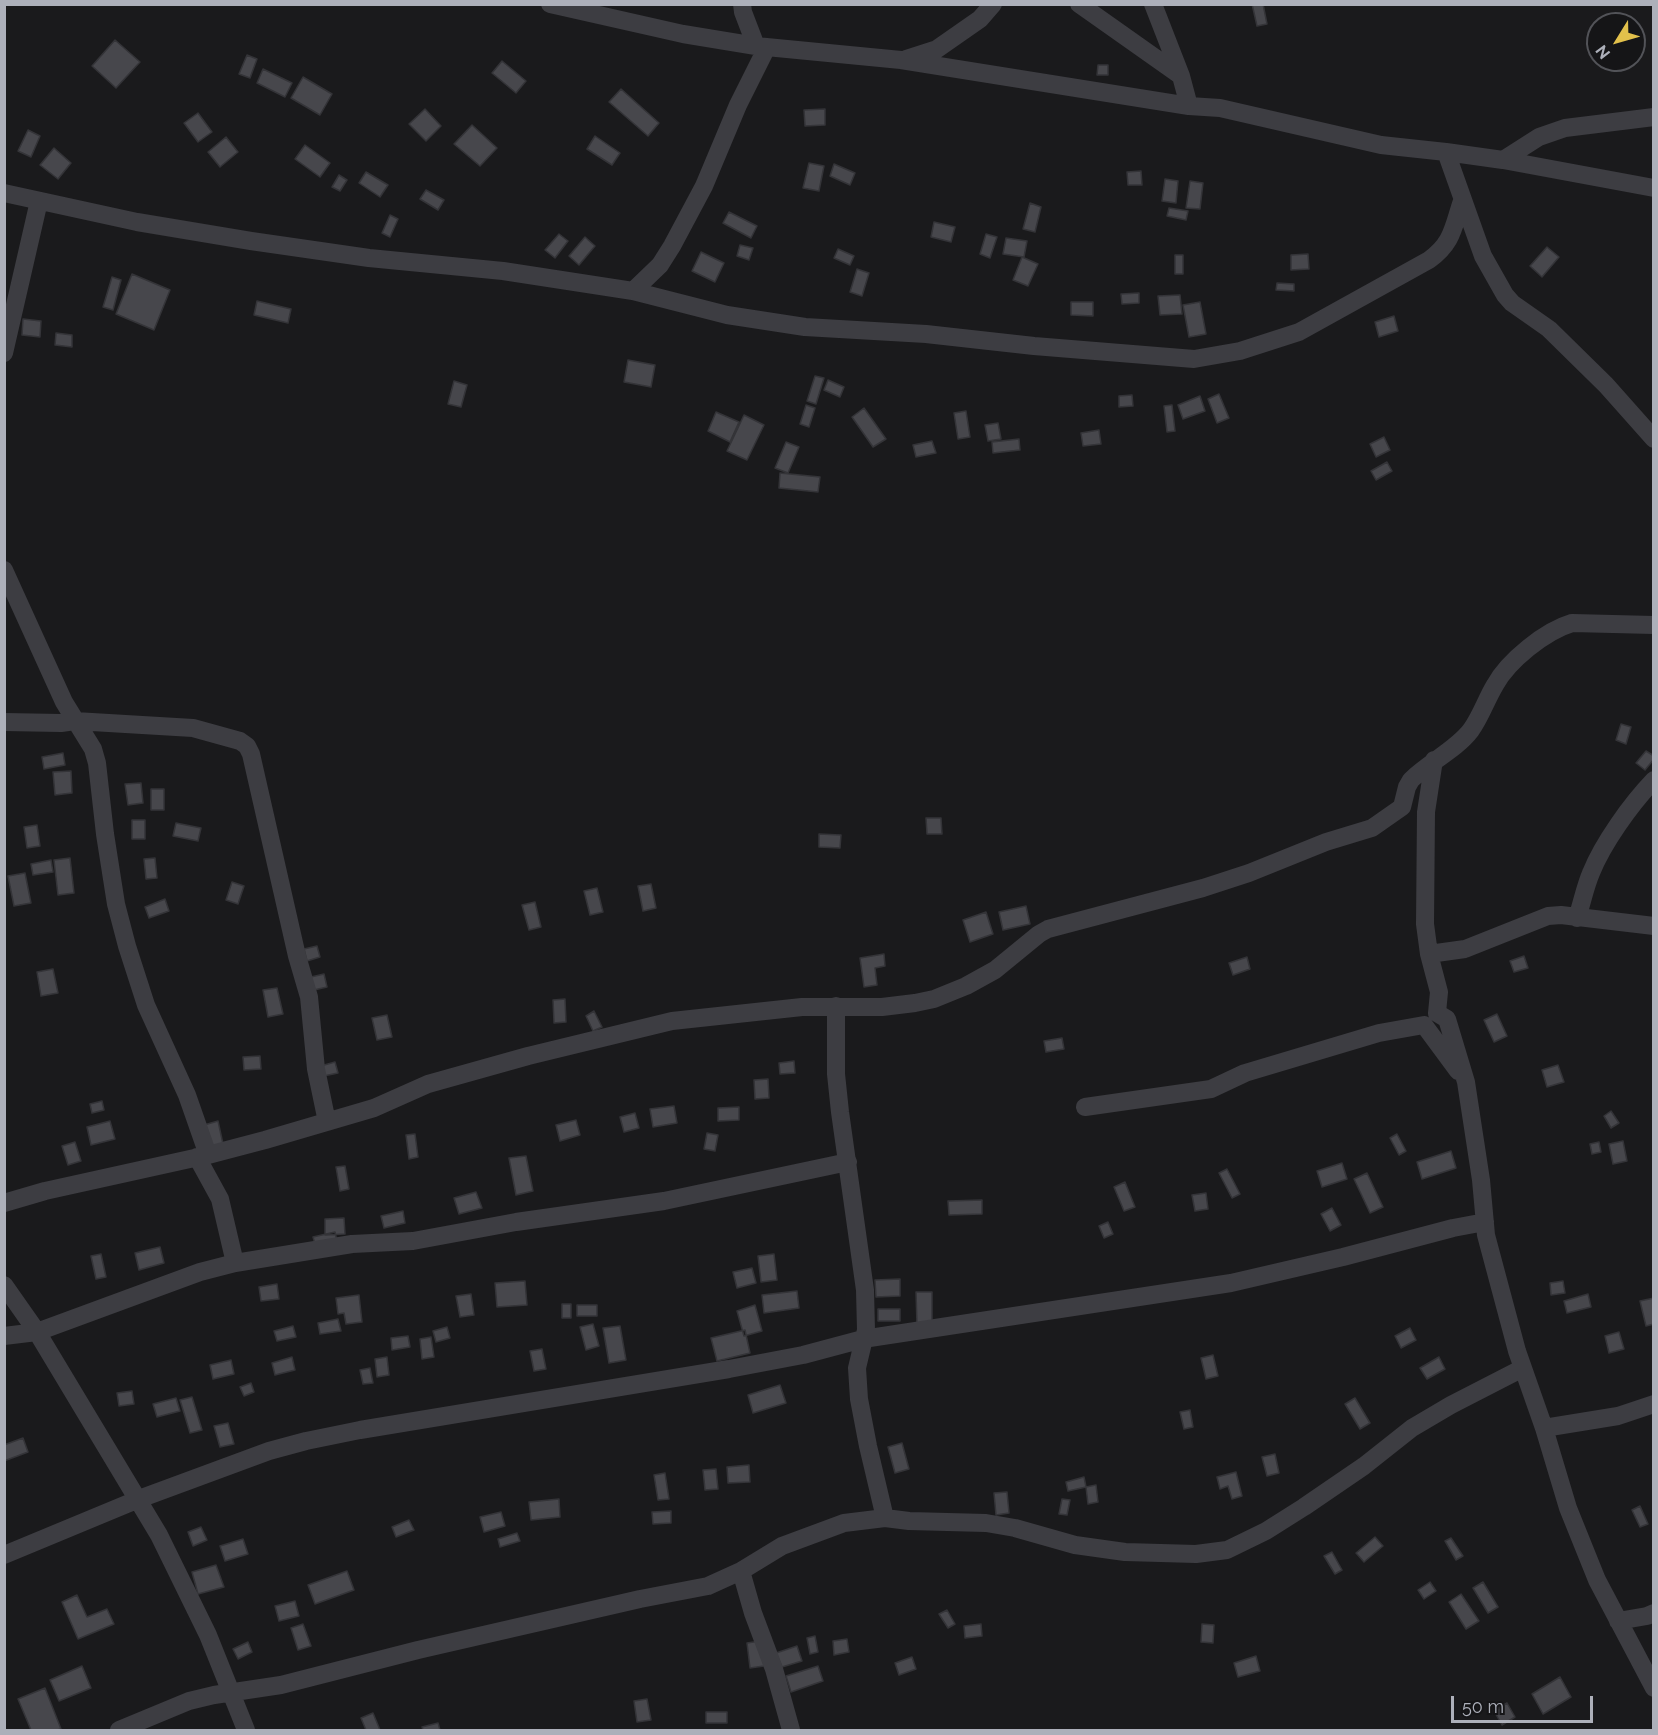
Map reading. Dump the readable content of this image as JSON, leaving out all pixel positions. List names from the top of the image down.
{
  "scale_bar": "50 m",
  "north": "bottom left"
}
